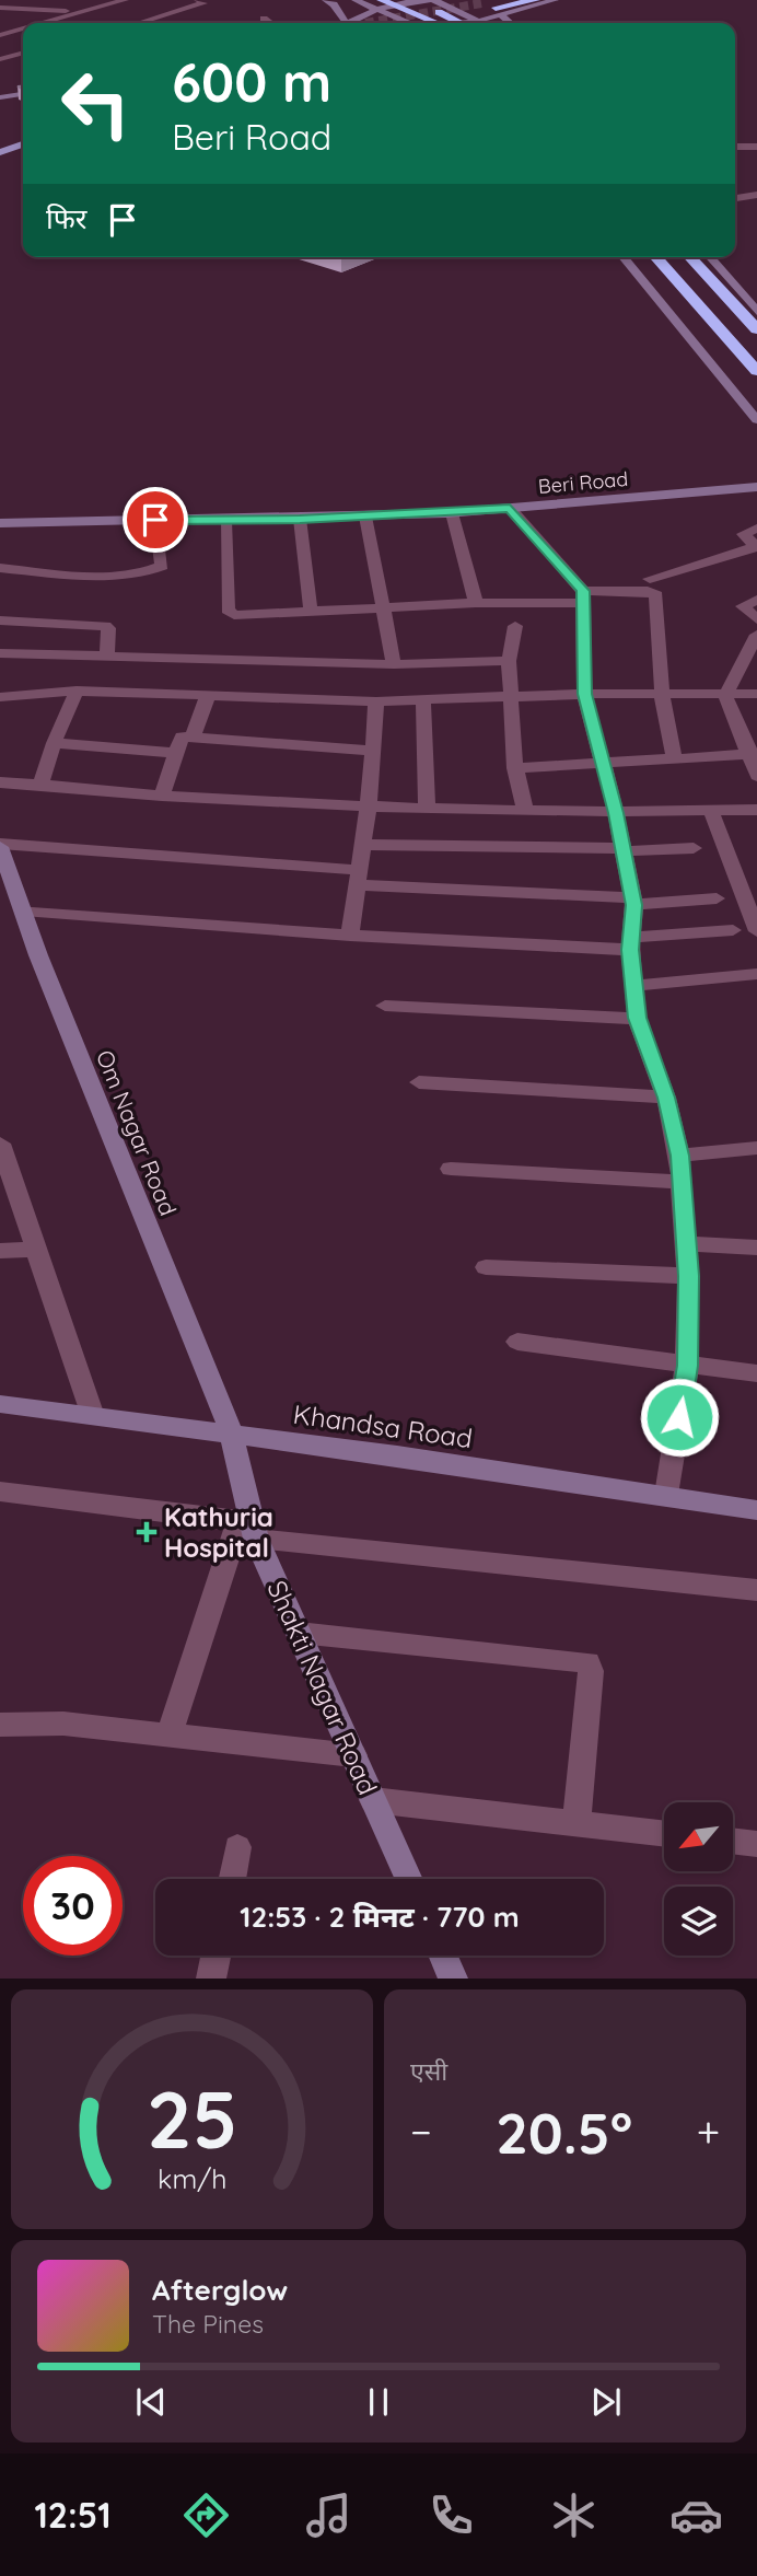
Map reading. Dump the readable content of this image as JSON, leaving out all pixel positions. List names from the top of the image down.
{
  "streets": {
    "street": [
      "Beri Road",
      "Om Nagar Road",
      "Khandsa Road",
      "Shakti Nagar Road"
    ]
  },
  "crossings": [
    ["Om Nagar Road", "Khandsa Road"],
    ["Om Nagar Road", "Shakti Nagar Road"],
    ["Khandsa Road", "Shakti Nagar Road"]
  ],
  "places": {
    "health": ["Kathuria Hospital"]
  },
  "north": "bottom left",
  "page": {
    "turn": ["600 m", "Beri Road"],
    "then": "फिर",
    "limit": "30",
    "trip": "12:53 · 2 मिनट · 770 m",
    "tile": "एसी",
    "heat": ["−", "20.5°", "+"],
    "song": ["Afterglow", "The Pines"],
    "tabs": "12:51",
    "gauge": ["25", "km/h"]
  }
}
